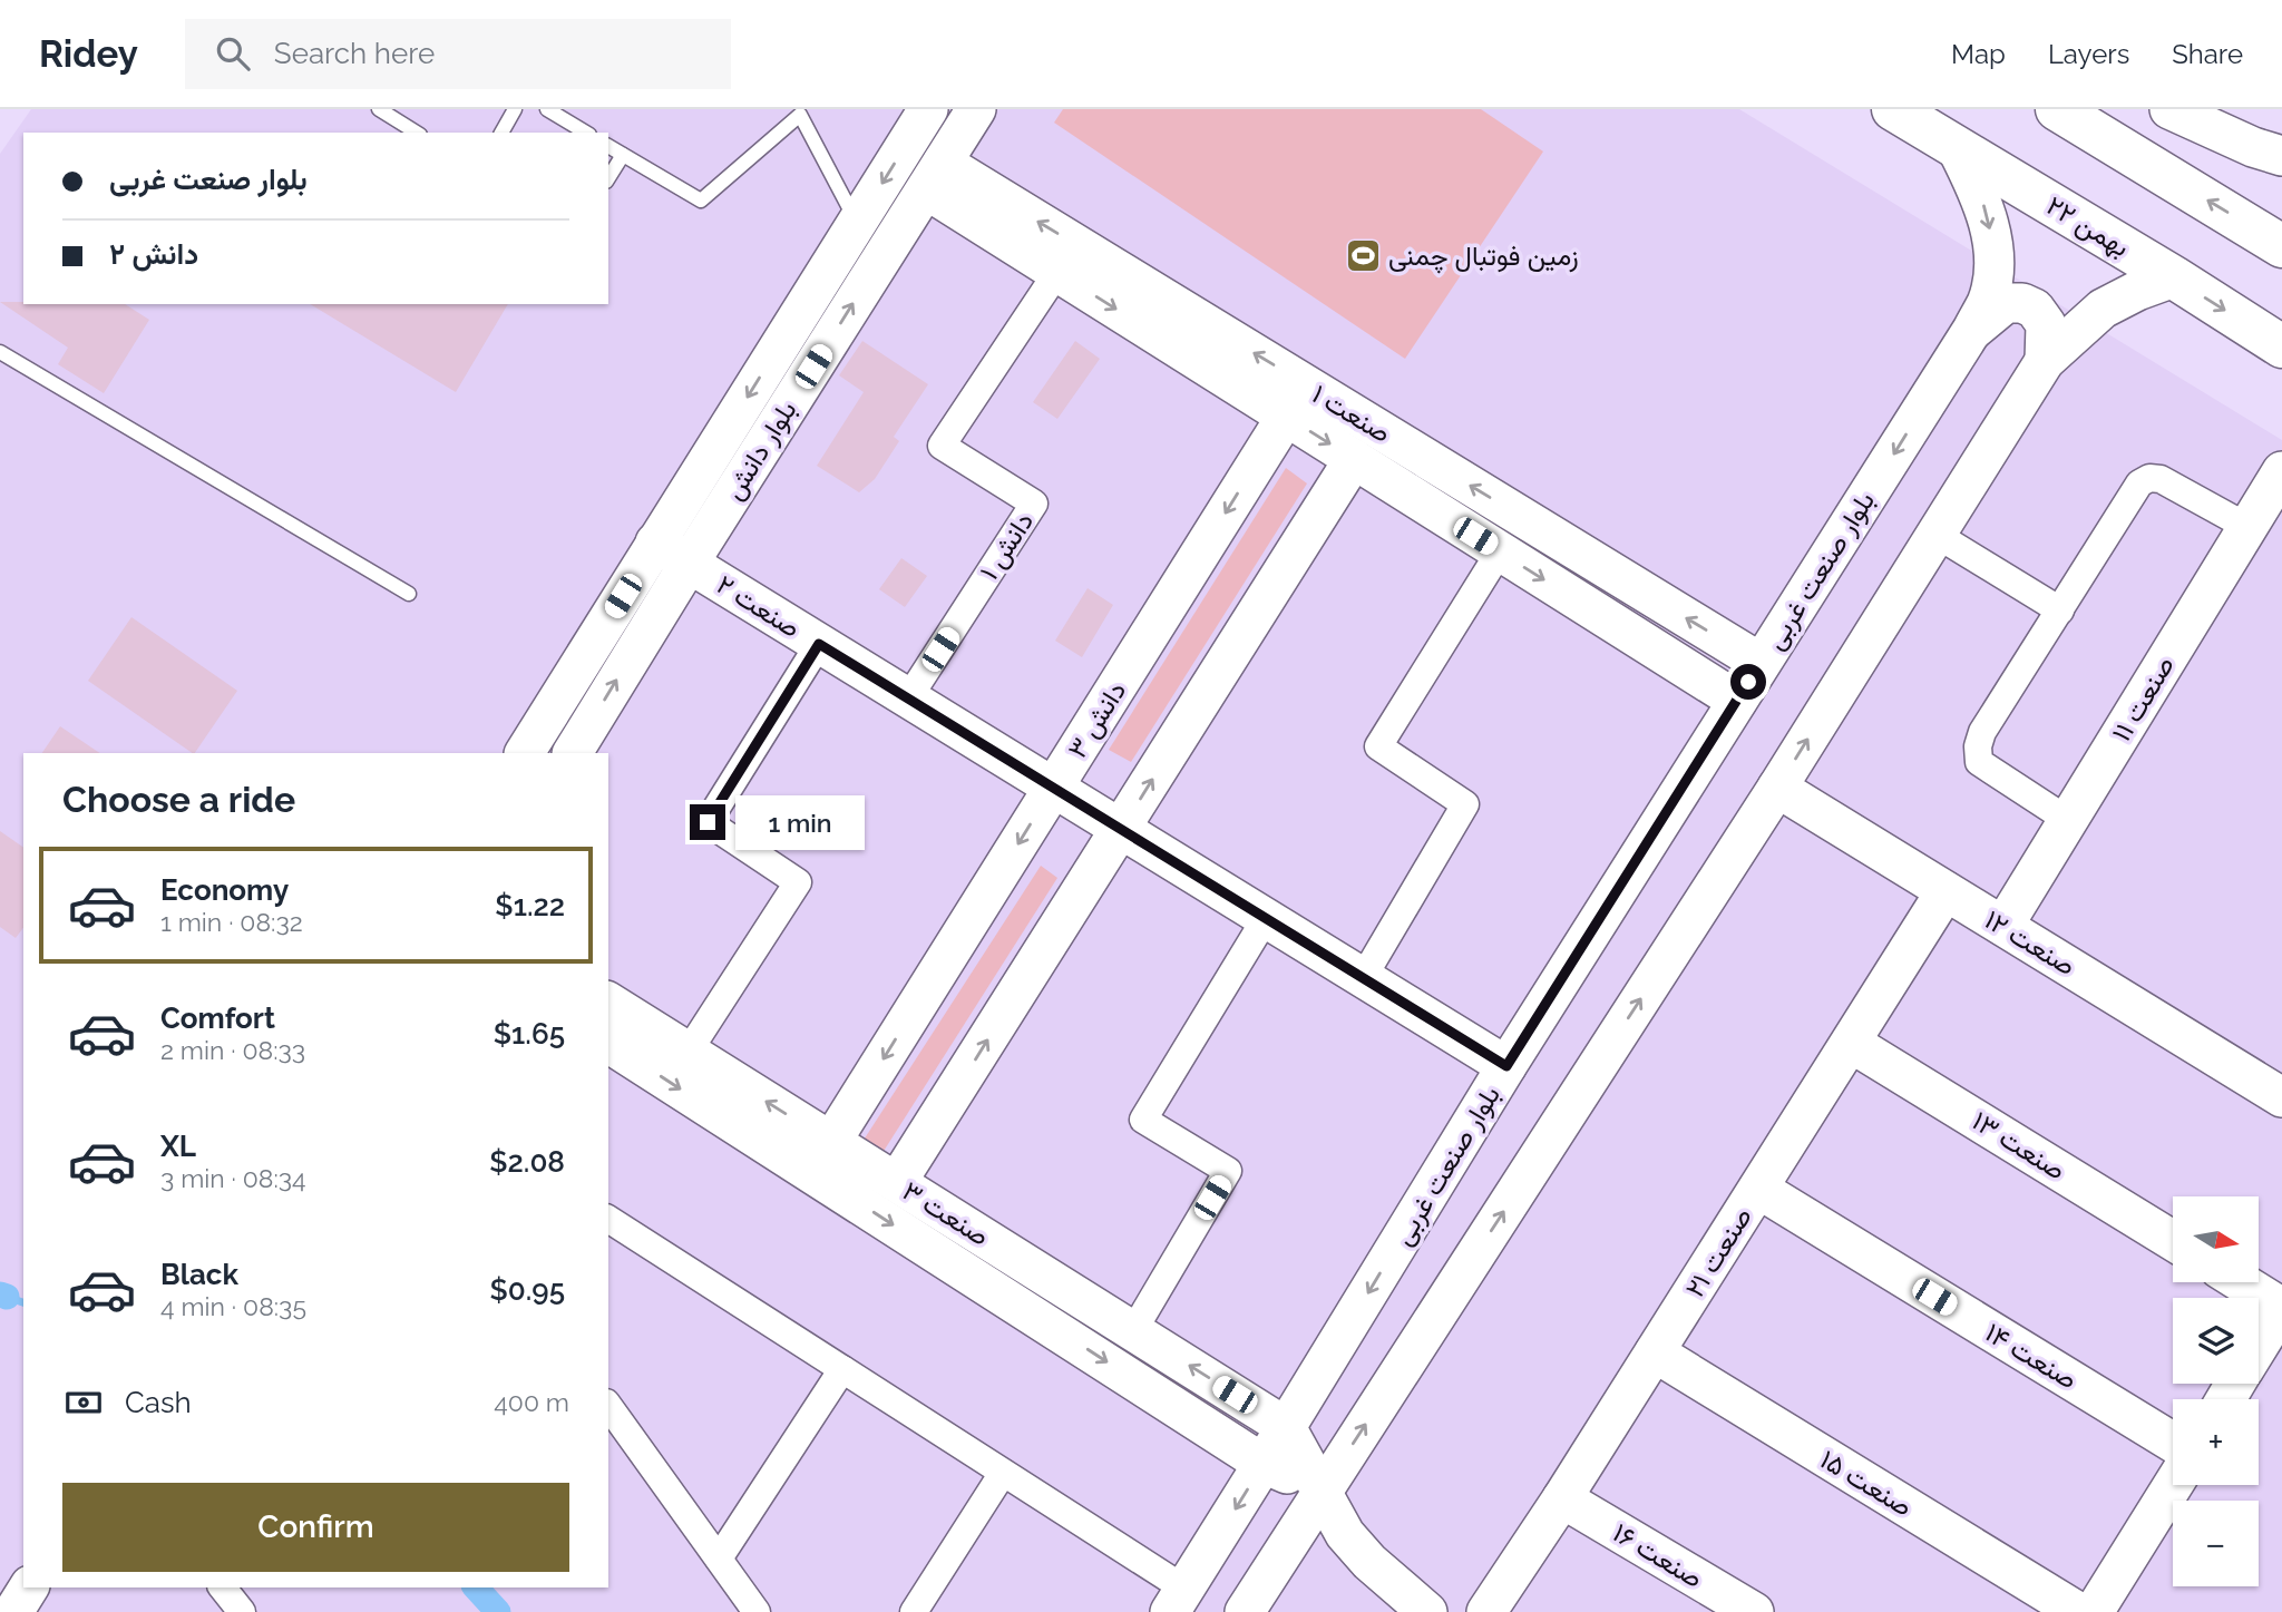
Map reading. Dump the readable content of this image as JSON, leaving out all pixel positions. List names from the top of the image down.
{
  "streets": {
    "highway": ["۲۲ بهمن"],
    "street": [
      "صنعت ۱",
      "بلوار دانش",
      "دانش ۱",
      "بلوار صنعت غربی",
      "صنعت ۲",
      "صنعت ۱۱",
      "دانش ۳",
      "صنعت ۱۲",
      "صنعت ۱۳",
      "صنعت ۳",
      "صنعت ۲۱",
      "صنعت ۱۴",
      "صنعت ۱۵",
      "صنعت ۱۶"
    ]
  },
  "crossings": [
    ["۲۲ بهمن", "بلوار صنعت غربی"],
    ["صنعت ۱", "بلوار دانش"],
    ["صنعت ۱", "دانش ۱"],
    ["صنعت ۱", "بلوار صنعت غربی"],
    ["صنعت ۱", "دانش ۳"],
    ["بلوار دانش", "صنعت ۲"],
    ["دانش ۱", "صنعت ۲"],
    ["بلوار صنعت غربی", "صنعت ۲"],
    ["بلوار صنعت غربی", "صنعت ۳"],
    ["صنعت ۲", "دانش ۳"],
    ["صنعت ۱۱", "صنعت ۱۲"],
    ["دانش ۳", "صنعت ۳"],
    ["صنعت ۱۲", "صنعت ۲۱"],
    ["صنعت ۱۳", "صنعت ۲۱"],
    ["صنعت ۲۱", "صنعت ۱۴"],
    ["صنعت ۲۱", "صنعت ۱۵"],
    ["صنعت ۲۱", "صنعت ۱۶"]
  ],
  "places": {
    "sports": ["زمین فوتبال چمنی"]
  },
  "north": "right",
  "page": {
    "header": "Ridey",
    "search": "Search here",
    "nav": ["Map", "Layers", "Share"],
    "banner": ["بلوار صنعت غربی", "دانش ۲"],
    "heading": "Choose a ride",
    "bubble": "1 min",
    "list": [
      {
        "name": "Economy",
        "note": "1 min · 08:32",
        "value": "$1.22"
      },
      {
        "name": "Comfort",
        "note": "2 min · 08:33",
        "value": "$1.65"
      },
      {
        "name": "XL",
        "note": "3 min · 08:34",
        "value": "$2.08"
      },
      {
        "name": "Black",
        "note": "4 min · 08:35",
        "value": "$0.95"
      }
    ],
    "map_buttons": ["+", "−"],
    "pay": ["Cash", "400 m"],
    "buttons": "Confirm"
  }
}
